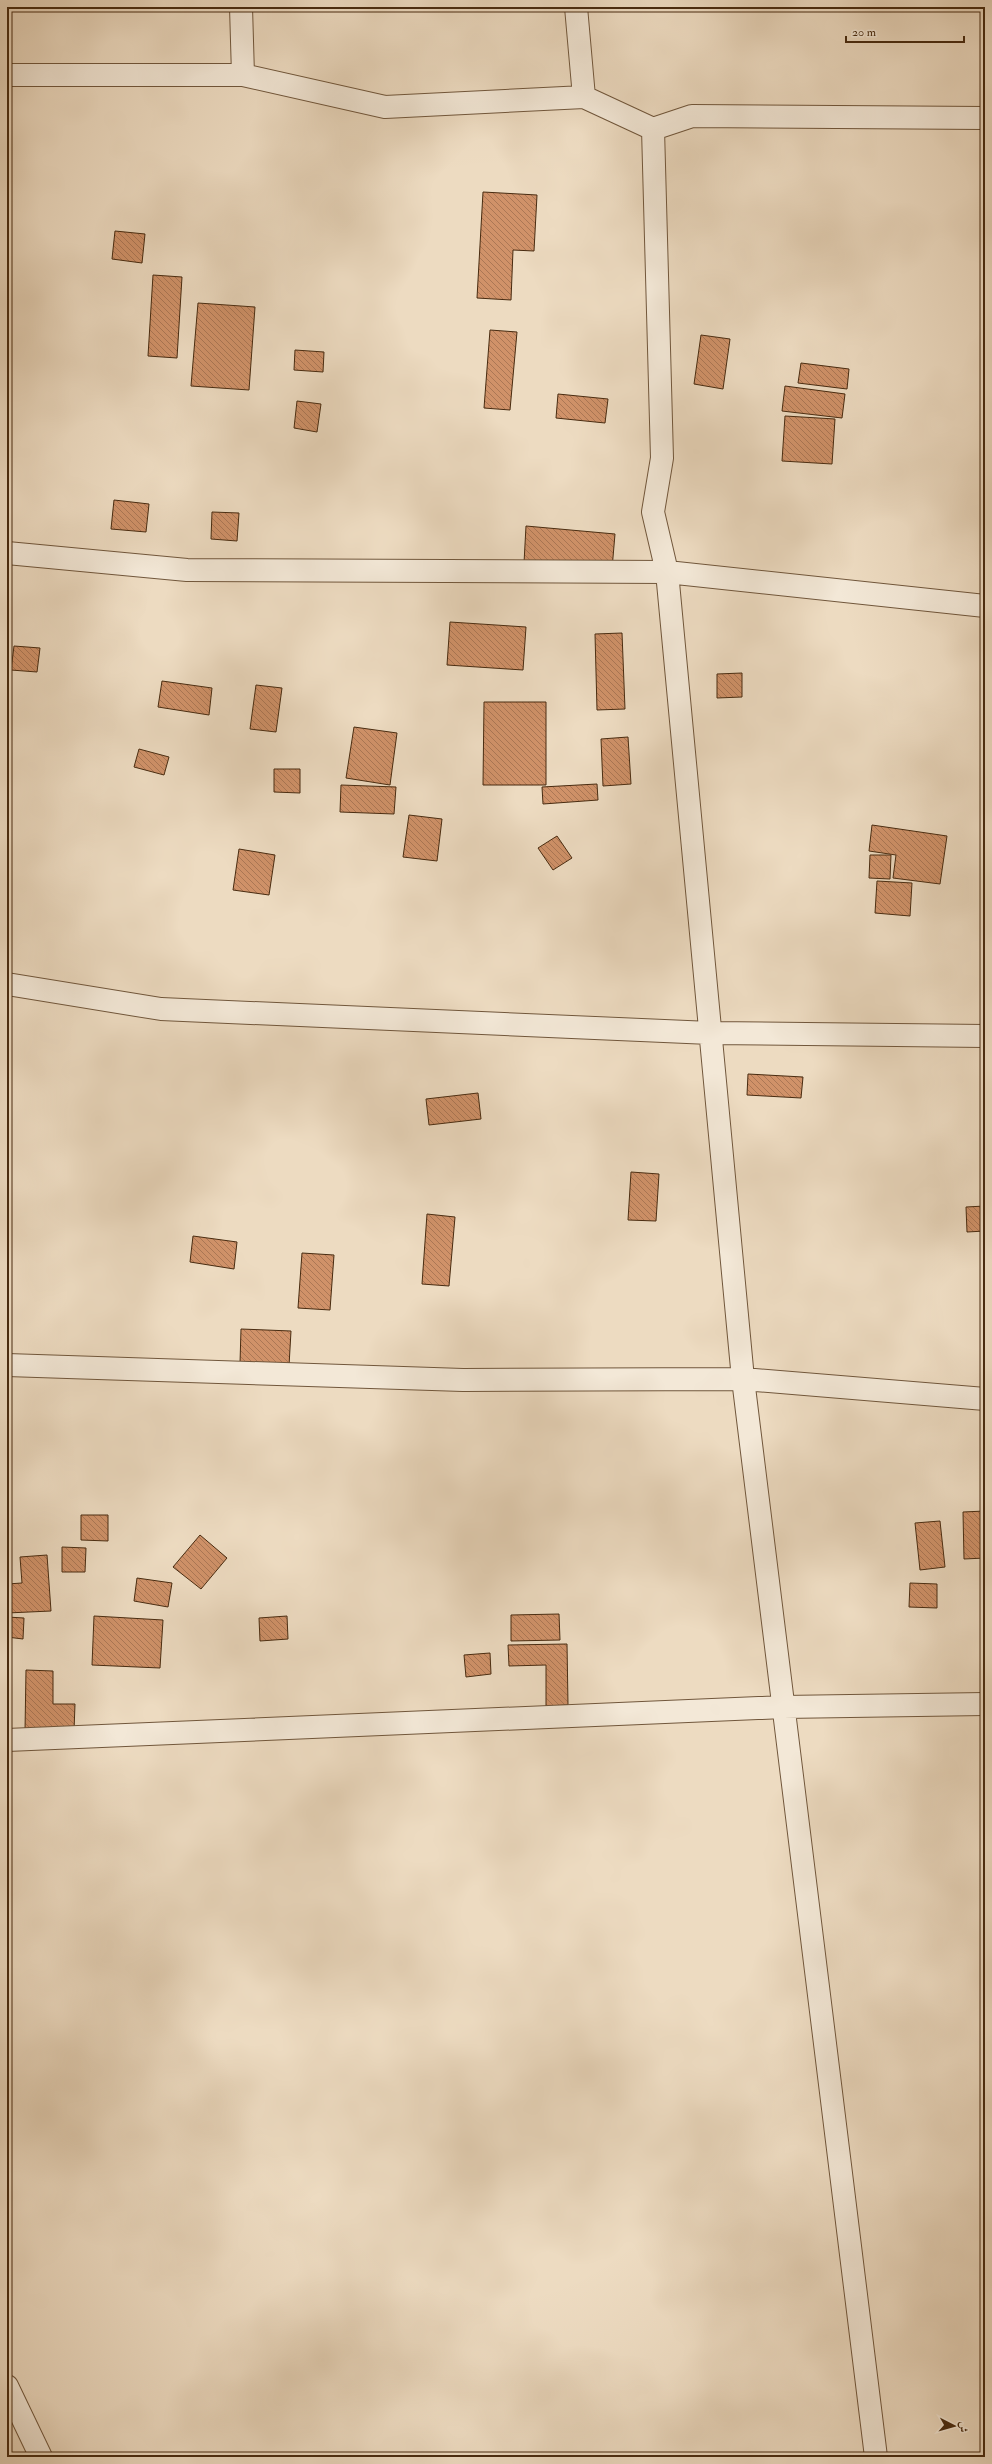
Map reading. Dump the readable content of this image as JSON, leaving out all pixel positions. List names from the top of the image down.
{
  "scale_bar": "20 m",
  "north": "right"
}
